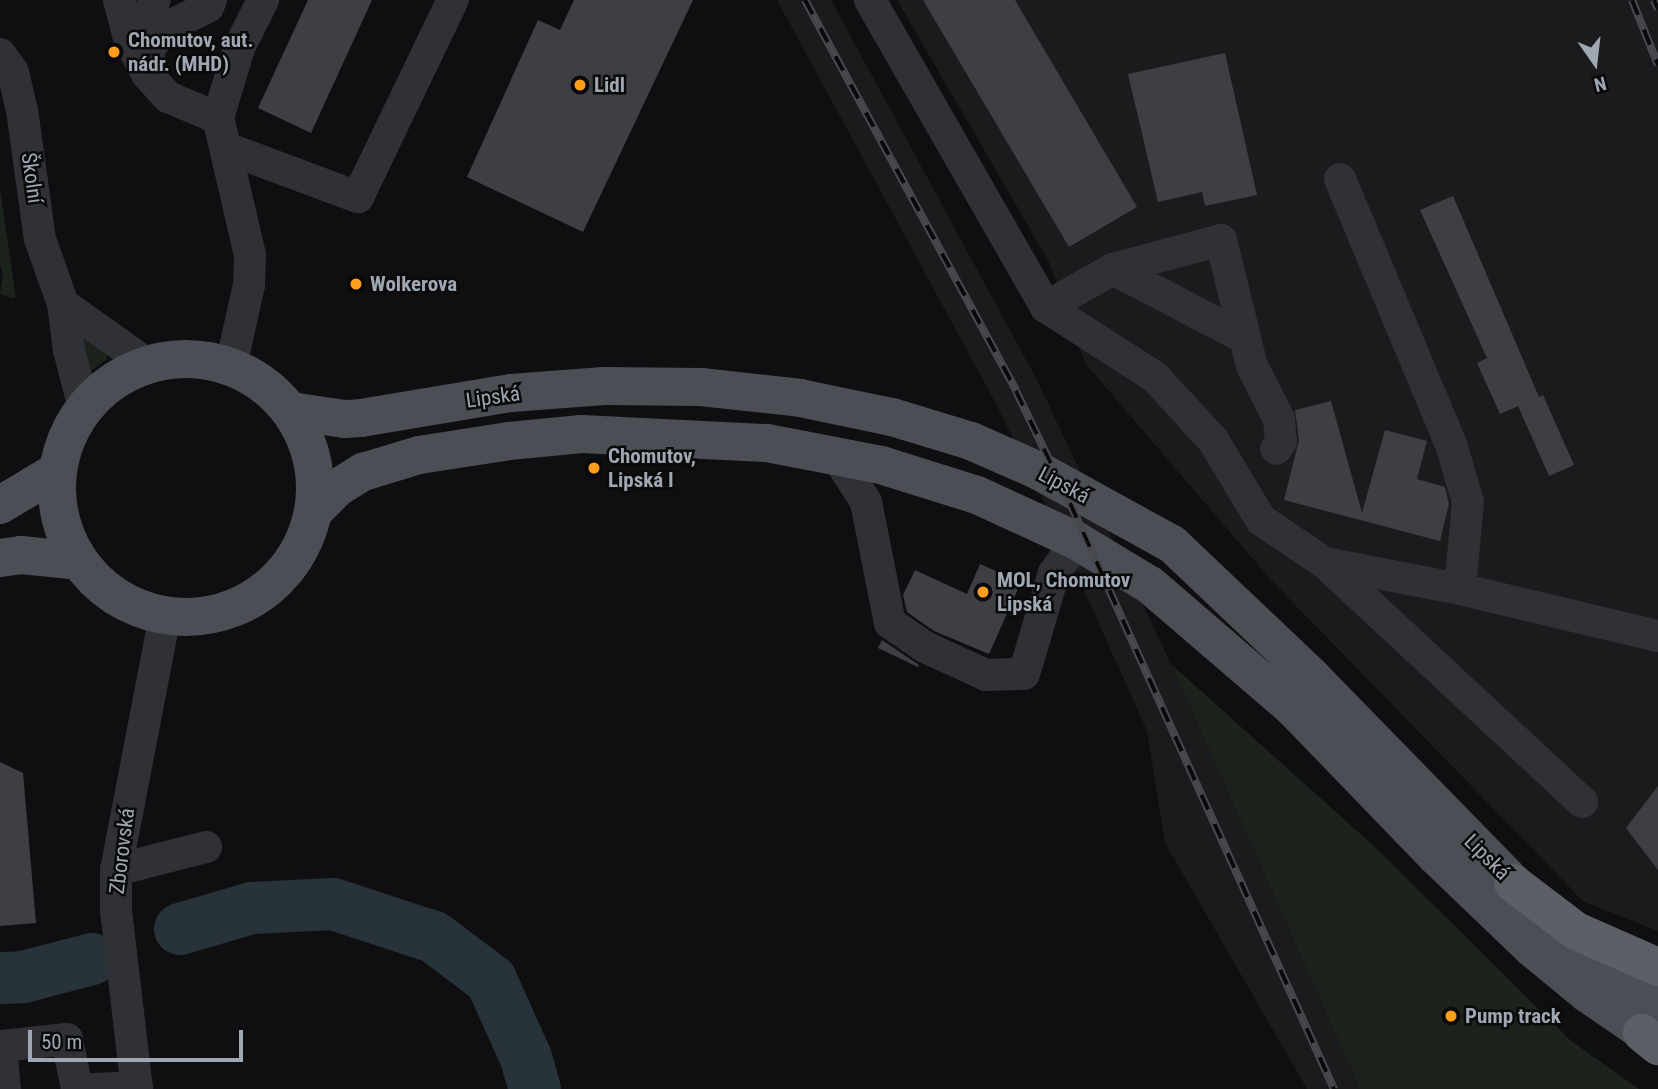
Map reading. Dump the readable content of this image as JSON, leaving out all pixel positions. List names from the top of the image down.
{
  "streets": {
    "main road": ["Lipská"],
    "street": ["Školní", "Zborovská"]
  },
  "places": [
    "Chomutov, aut. nádr. (MHD)",
    "Lidl",
    "Wolkerova",
    "Chomutov, Lipská I",
    "MOL, Chomutov Lipská",
    "Pump track"
  ],
  "scale_bar": "50 m",
  "north": "bottom"
}
